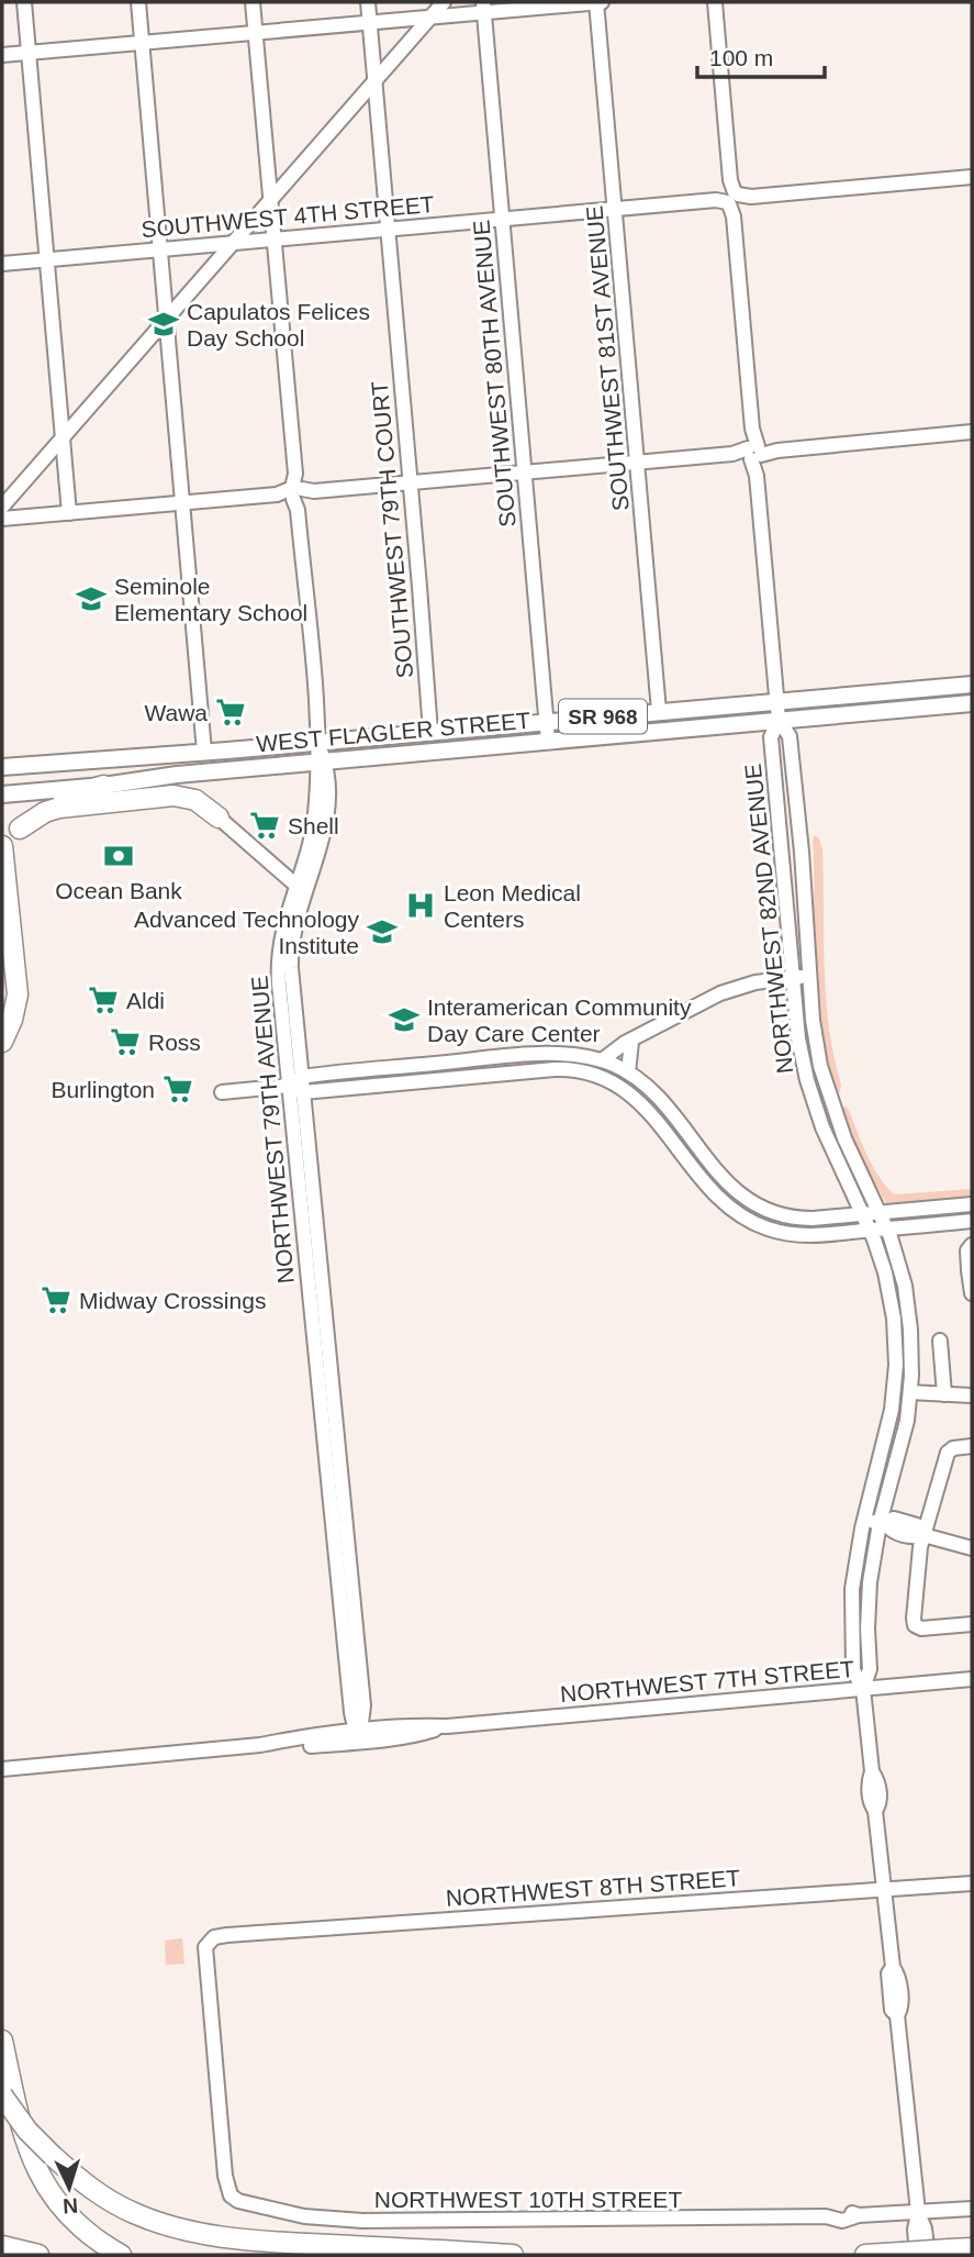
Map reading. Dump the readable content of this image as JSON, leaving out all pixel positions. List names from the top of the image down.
{
  "streets": {
    "main road": ["SR 968", "WEST FLAGLER STREET"],
    "street": [
      "SOUTHWEST 4TH STREET",
      "SOUTHWEST 81ST AVENUE",
      "SOUTHWEST 80TH AVENUE",
      "SOUTHWEST 79TH COURT",
      "NORTHWEST 82ND AVENUE",
      "NORTHWEST 79TH AVENUE",
      "NORTHWEST 7TH STREET",
      "NORTHWEST 8TH STREET",
      "NORTHWEST 10TH STREET"
    ]
  },
  "crossings": [
    ["SOUTHWEST 4TH STREET", "SOUTHWEST 81ST AVENUE"],
    ["SOUTHWEST 4TH STREET", "SOUTHWEST 80TH AVENUE"],
    ["SOUTHWEST 4TH STREET", "SOUTHWEST 79TH COURT"],
    ["SOUTHWEST 4TH STREET", "NORTHWEST 82ND AVENUE"],
    ["SOUTHWEST 4TH STREET", "NORTHWEST 79TH AVENUE"],
    ["SOUTHWEST 81ST AVENUE", "WEST FLAGLER STREET"],
    ["SOUTHWEST 80TH AVENUE", "WEST FLAGLER STREET"],
    ["SOUTHWEST 79TH COURT", "WEST FLAGLER STREET"],
    ["WEST FLAGLER STREET", "NORTHWEST 82ND AVENUE"],
    ["WEST FLAGLER STREET", "NORTHWEST 79TH AVENUE"],
    ["NORTHWEST 82ND AVENUE", "NORTHWEST 7TH STREET"],
    ["NORTHWEST 82ND AVENUE", "NORTHWEST 8TH STREET"],
    ["NORTHWEST 82ND AVENUE", "NORTHWEST 10TH STREET"],
    ["NORTHWEST 79TH AVENUE", "NORTHWEST 7TH STREET"],
    ["NORTHWEST 8TH STREET", "NORTHWEST 10TH STREET"]
  ],
  "places": {
    "school or university": [
      "Capulatos Felices Day School",
      "Seminole Elementary School",
      "Advanced Technology Institute",
      "Interamerican Community Day Care Center"
    ],
    "supermarket": [
      "Wawa",
      "Shell",
      "Aldi",
      "Ross",
      "Burlington",
      "Midway Crossings"
    ],
    "bank": ["Ocean Bank"],
    "hospital": ["Leon Medical Centers"]
  },
  "scale_bar": "100 m",
  "north": "bottom"
}
